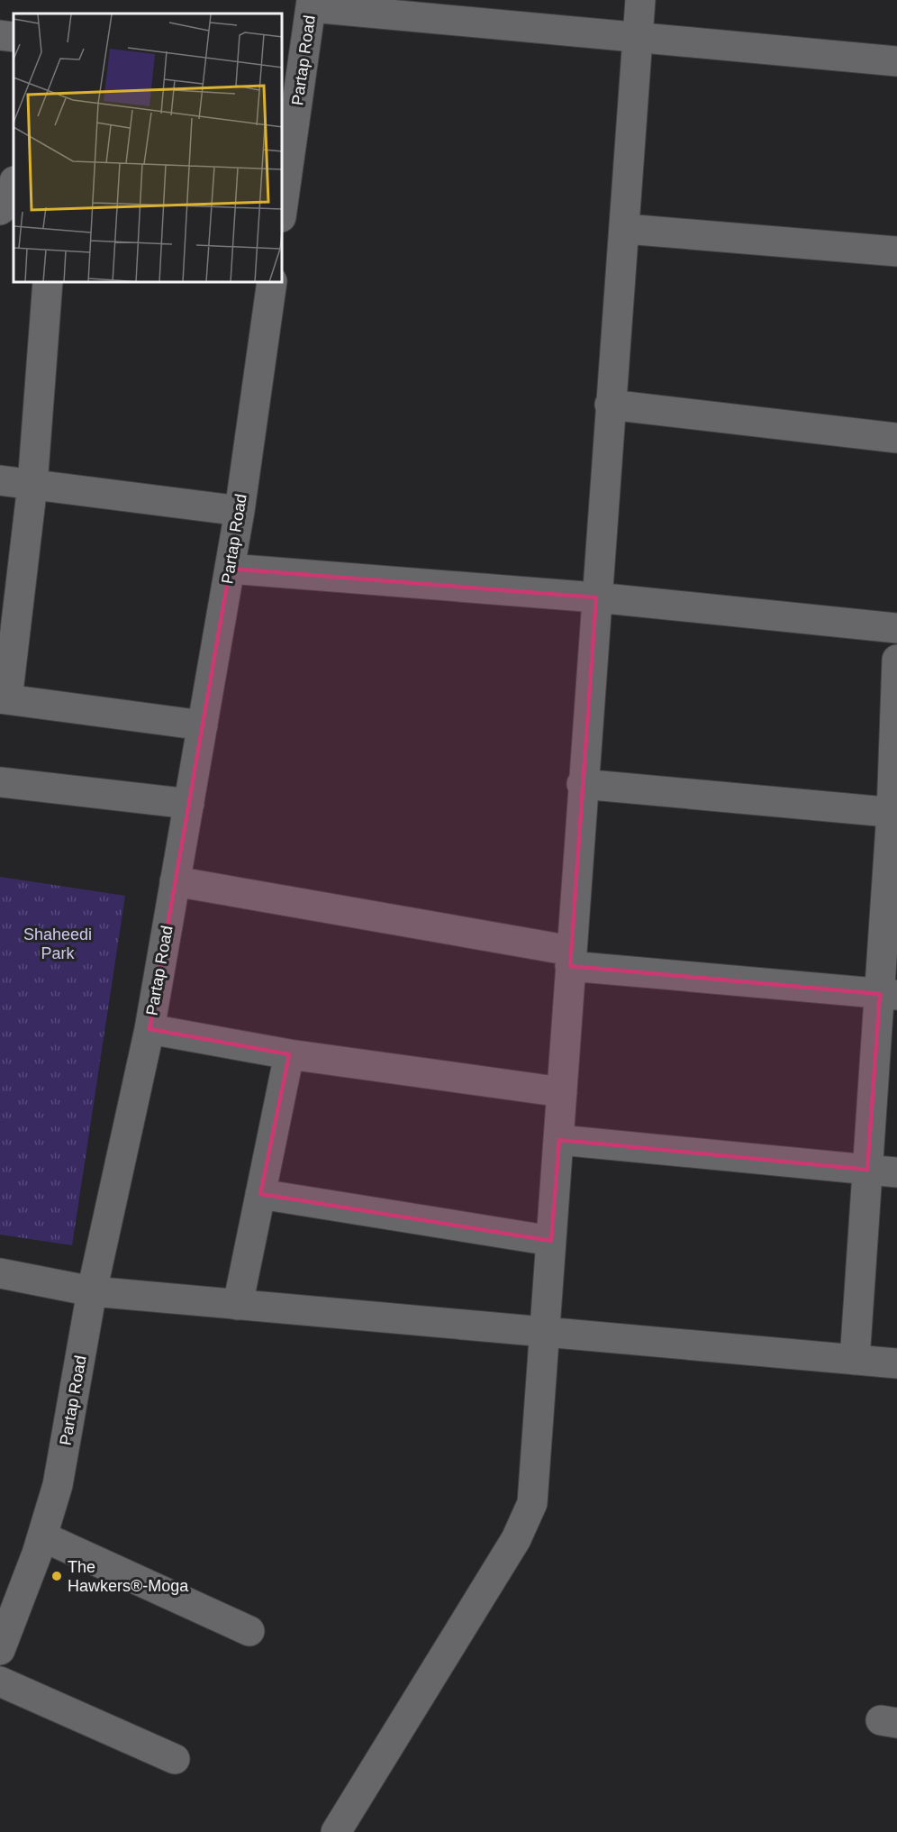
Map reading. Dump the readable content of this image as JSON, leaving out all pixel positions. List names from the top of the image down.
{
  "streets": {
    "street": ["Partap Road"]
  },
  "parks": ["Shaheedi Park"],
  "places": ["The Hawkers®-Moga"]
}
